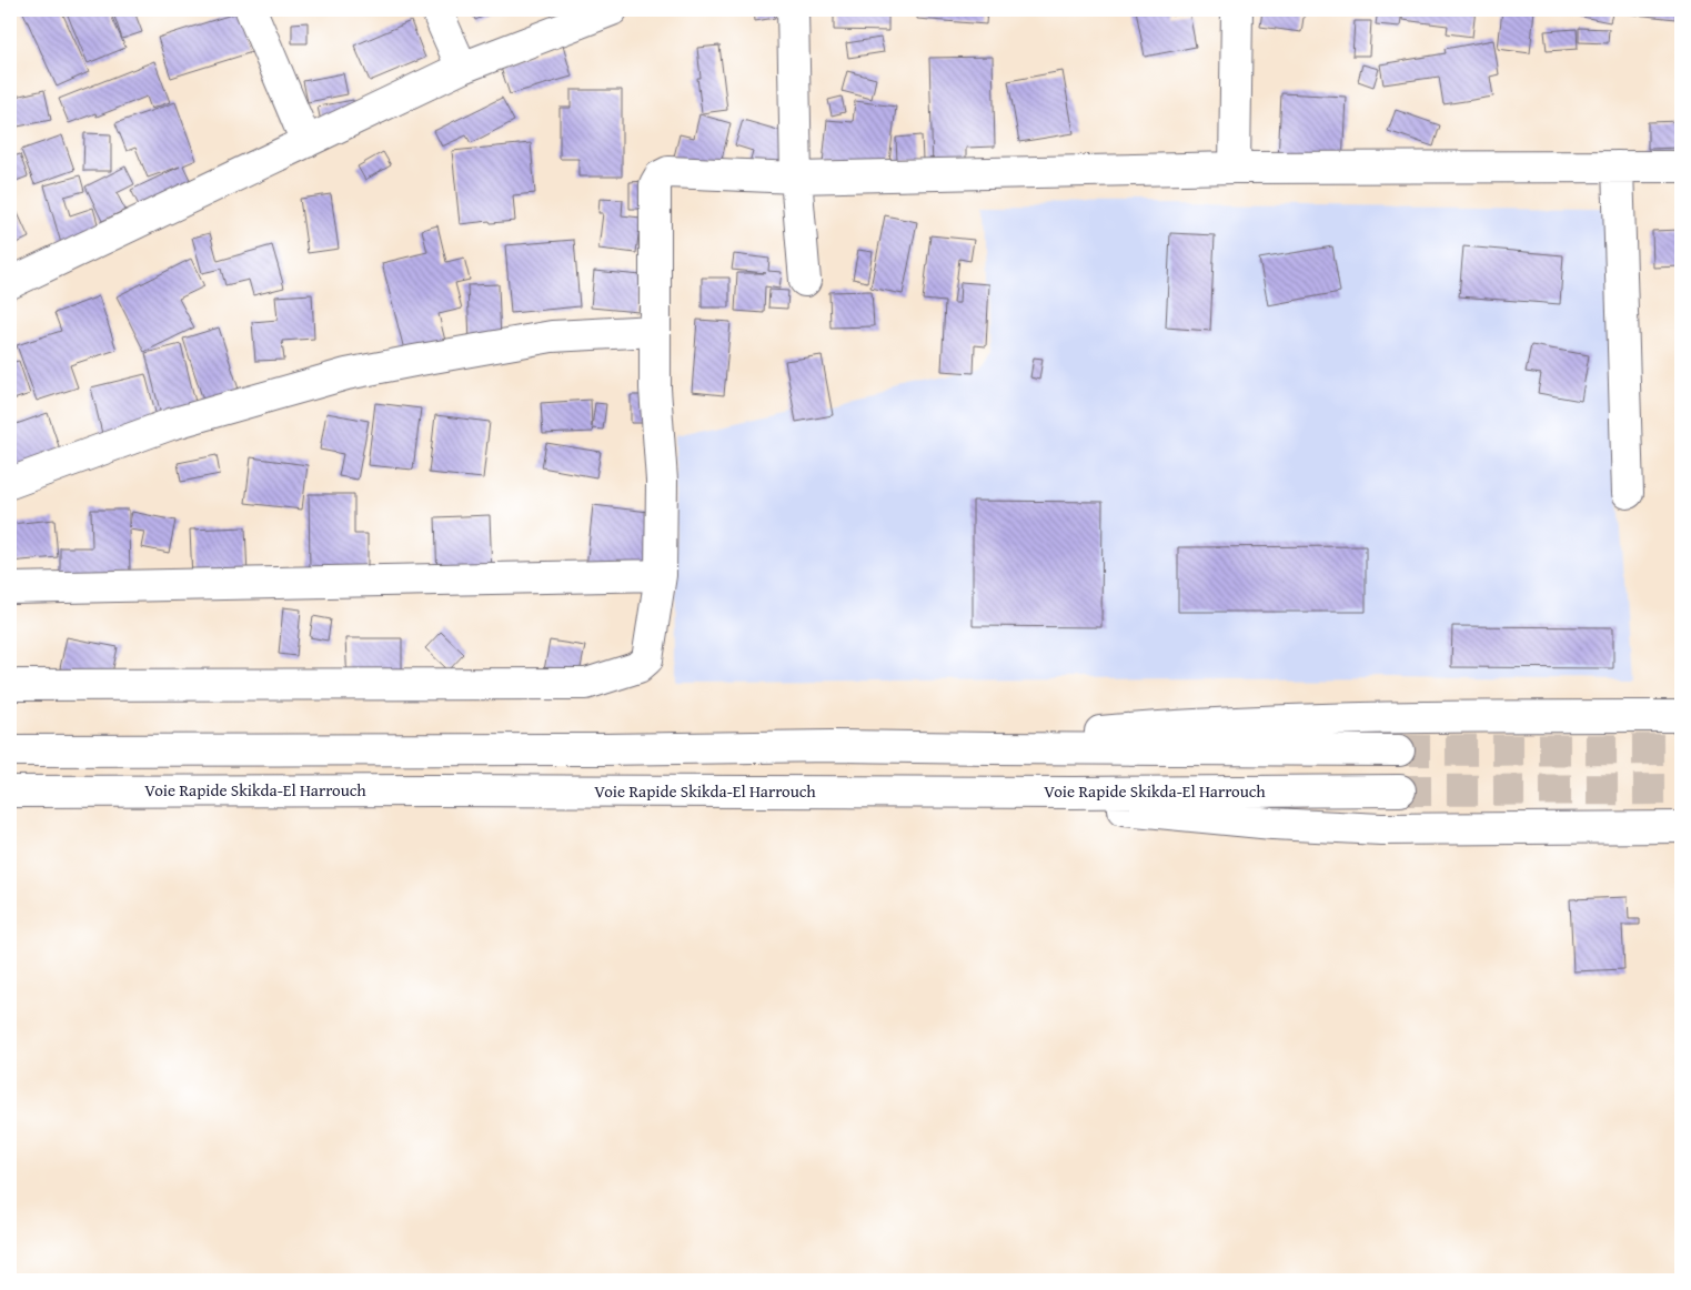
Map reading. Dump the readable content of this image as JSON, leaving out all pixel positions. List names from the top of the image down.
{
  "streets": {
    "main road": ["Voie Rapide Skikda-El Harrouch"]
  }
}
